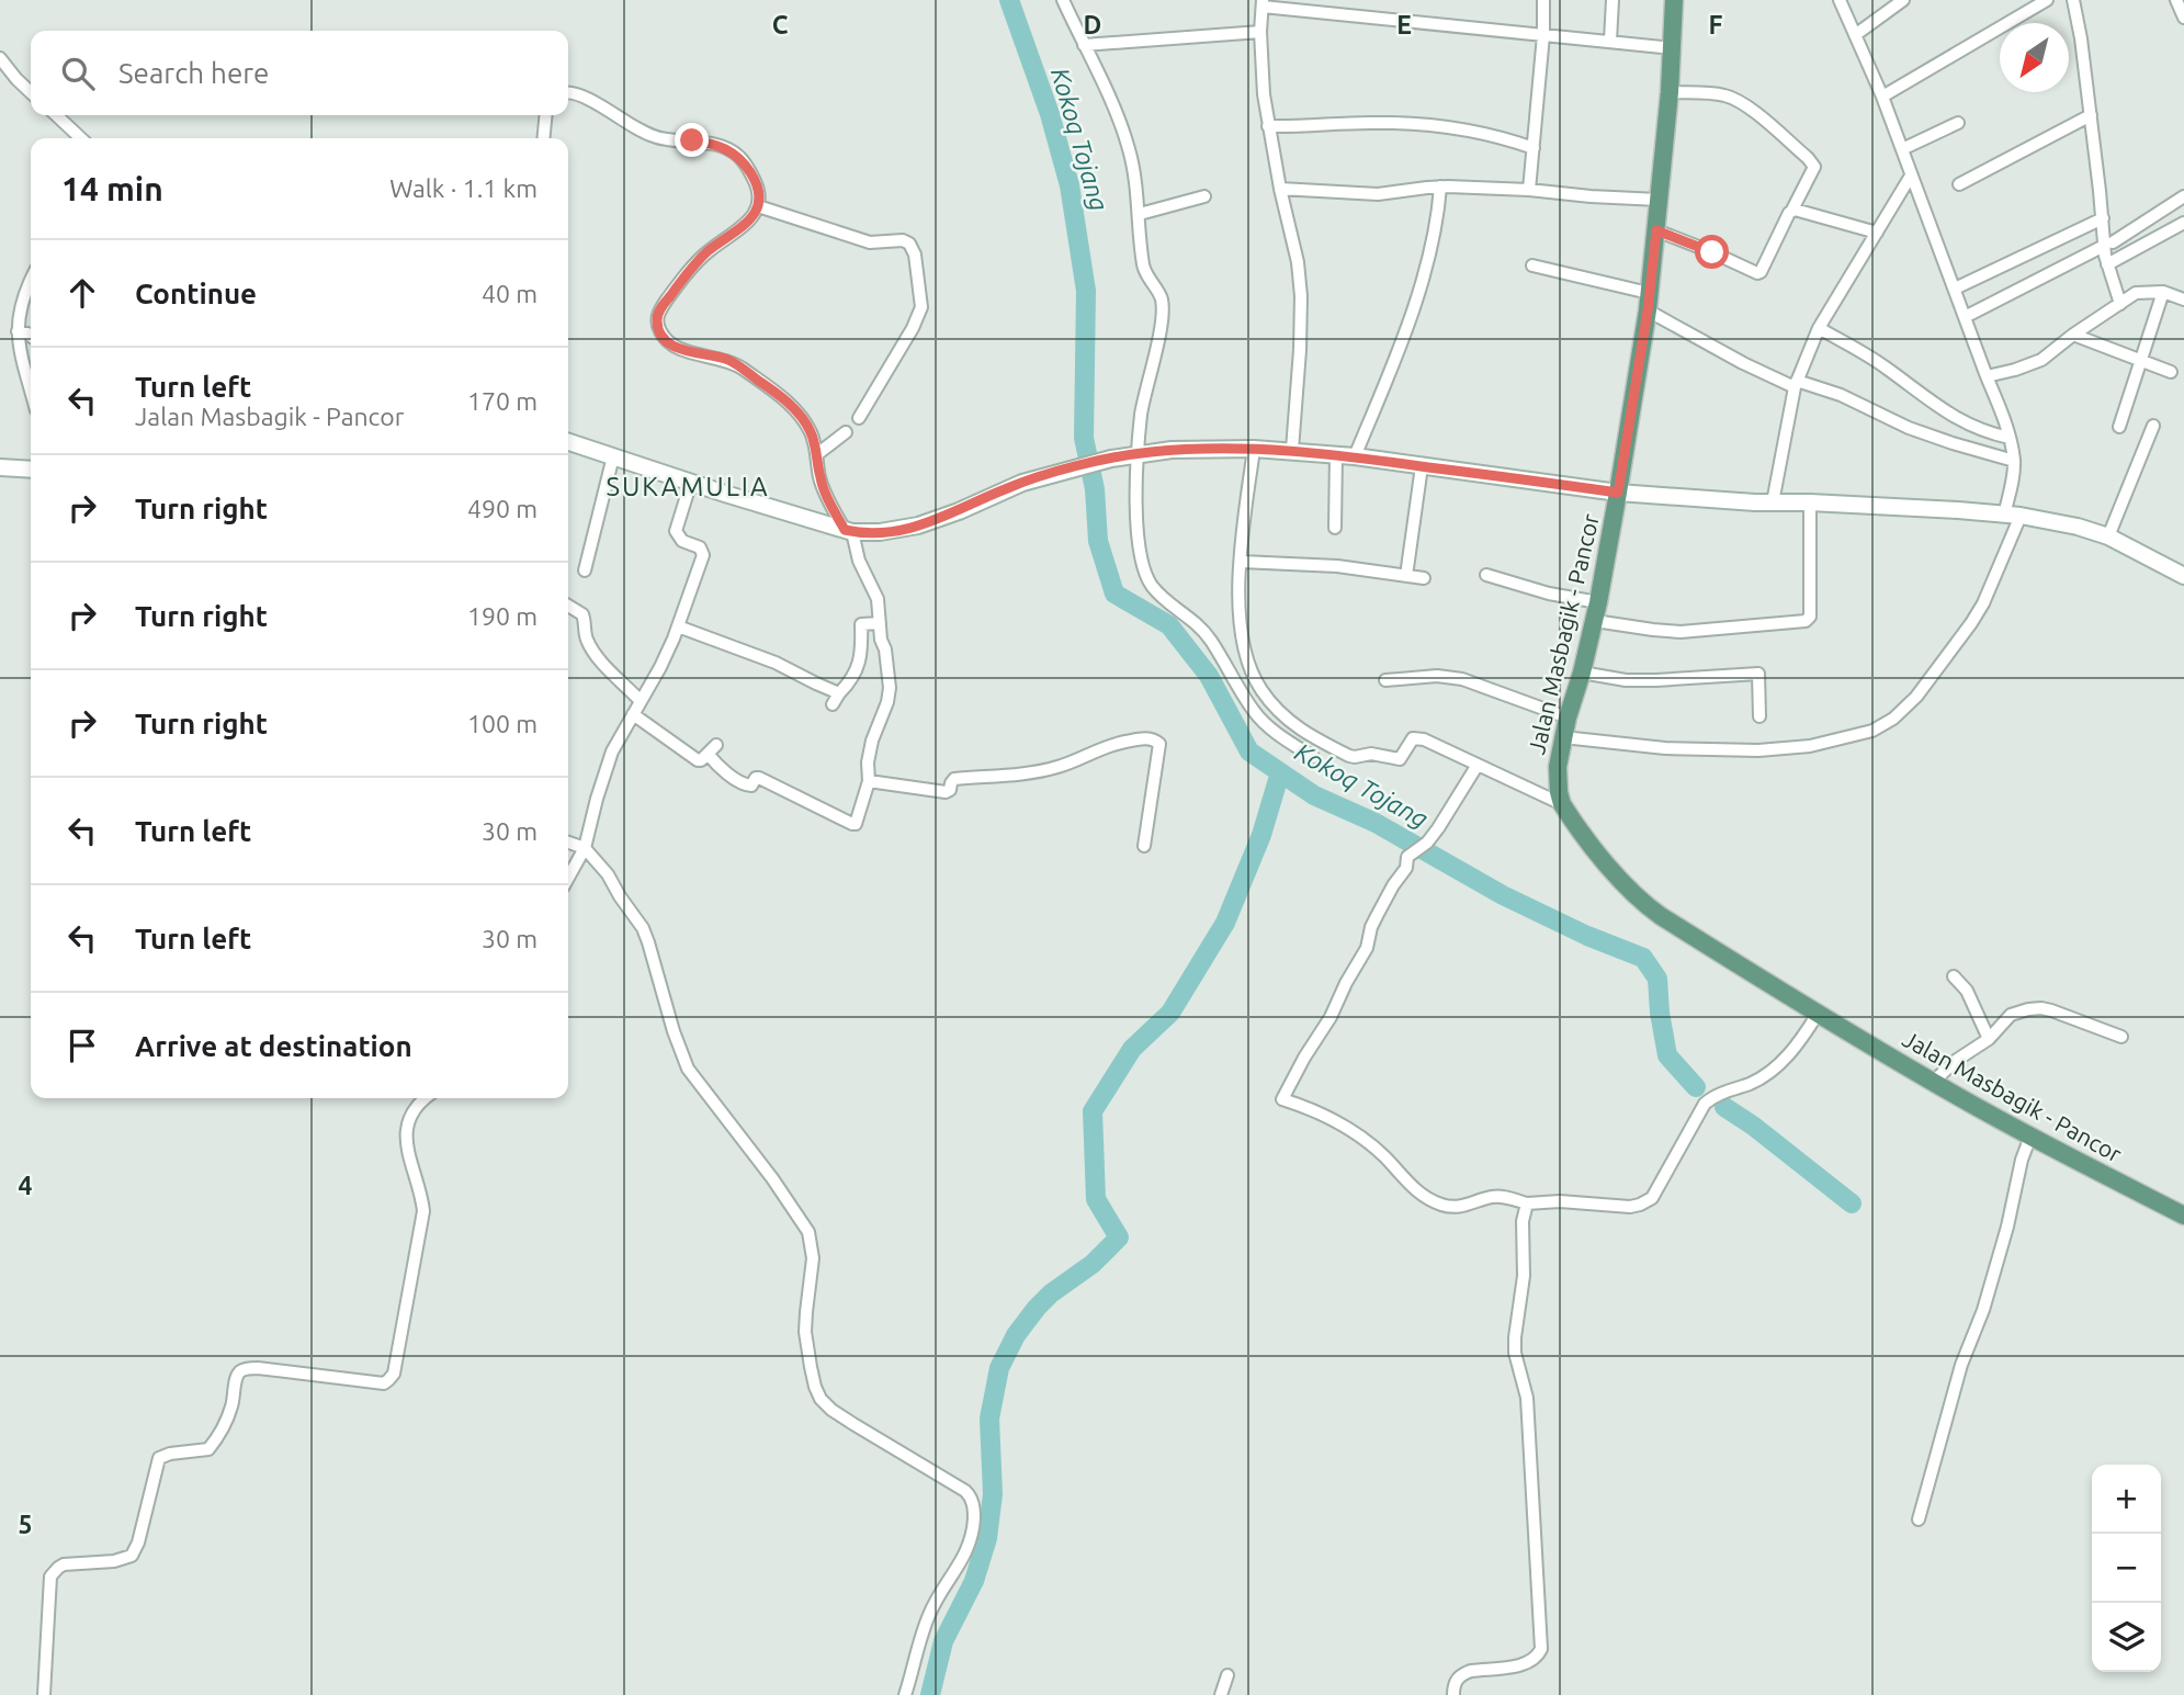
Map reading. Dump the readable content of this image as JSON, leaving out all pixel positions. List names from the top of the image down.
{
  "streets": {
    "main road": ["Jalan Masbagik - Pancor"]
  },
  "districts": ["SUKAMULIA"],
  "water": ["Kokoq Tojang"],
  "north": "bottom left",
  "page": {
    "search": "Search here",
    "heading": ["14 min", "Walk · 1.1 km"],
    "list": [
      ["Continue", "40 m"],
      ["Turn left", "Jalan Masbagik - Pancor", "170 m"],
      ["Turn right", "490 m"],
      ["Turn right", "190 m"],
      ["Turn right", "100 m"],
      ["Turn left", "30 m"],
      ["Turn left", "30 m"],
      "Arrive at destination"
    ],
    "map_buttons": ["+", "−"]
  },
  "grid": {
    "columns": [
      "C",
      "D",
      "E",
      "F"
    ],
    "rows": ["4", "5"]
  }
}
